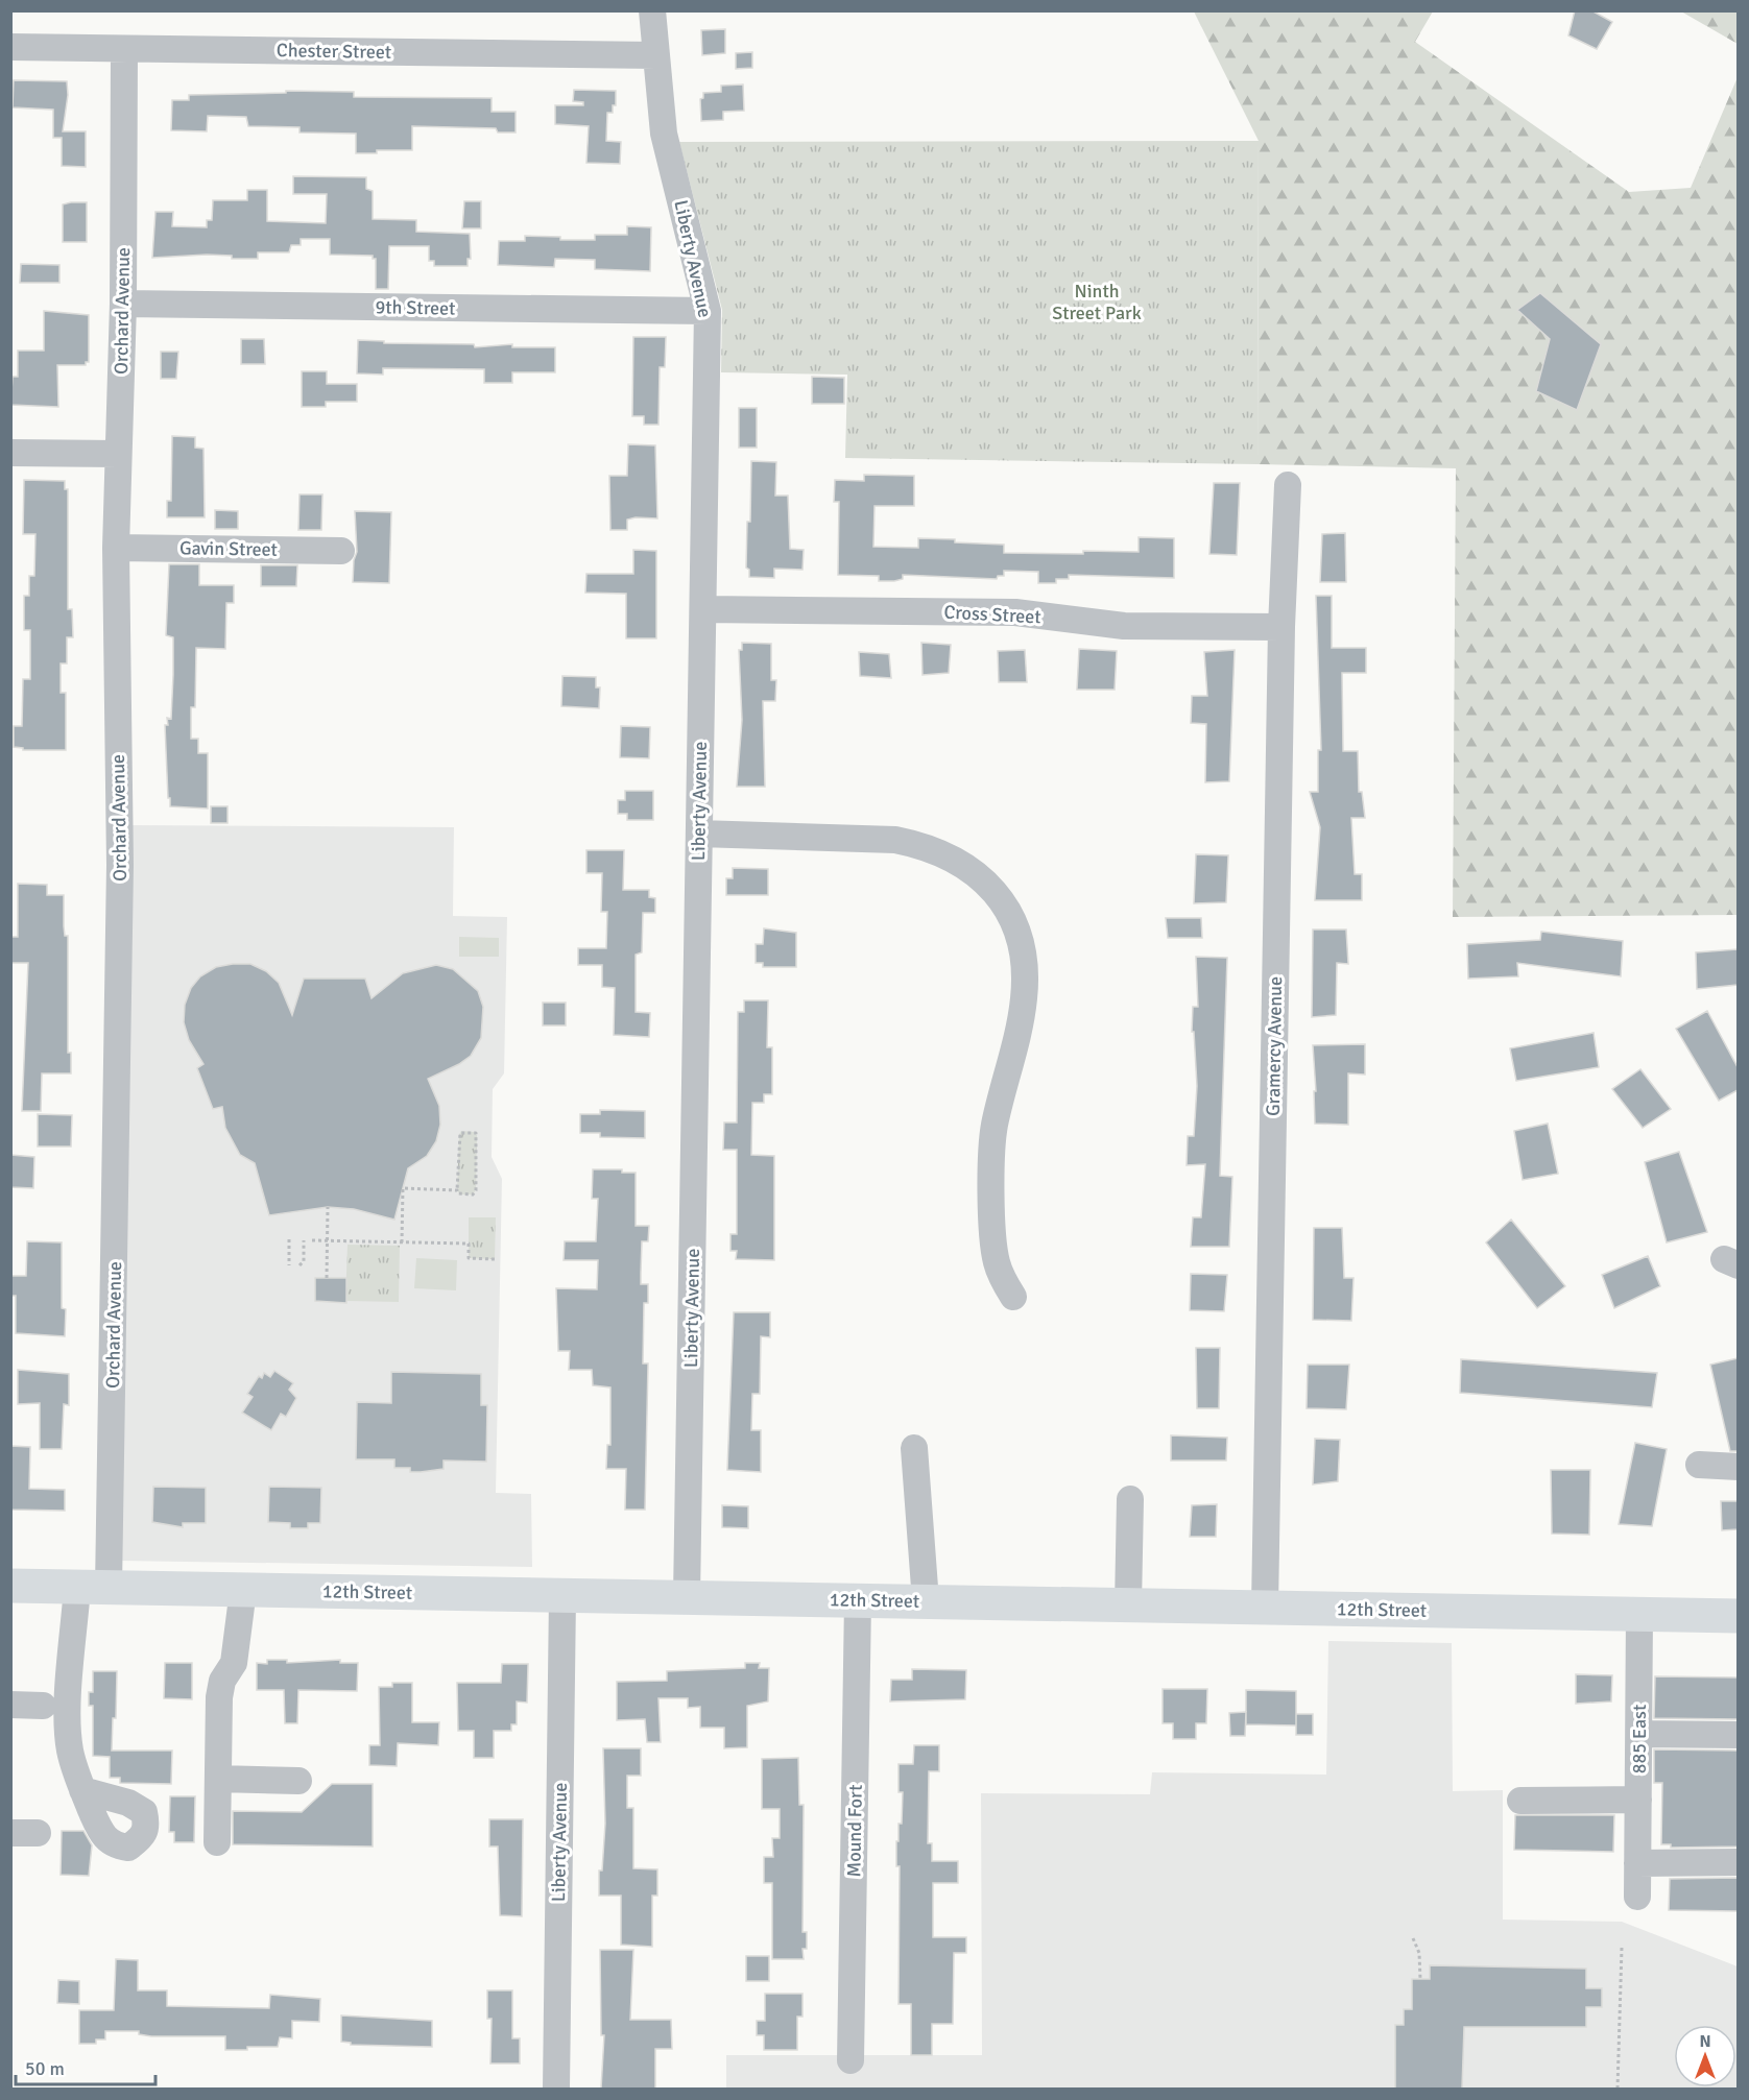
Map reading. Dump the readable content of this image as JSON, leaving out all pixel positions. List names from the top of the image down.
{
  "streets": {
    "main road": ["12th Street"],
    "street": [
      "Chester Street",
      "Liberty Avenue",
      "9th Street",
      "Orchard Avenue",
      "Gavin Street",
      "Cross Street",
      "Gramercy Avenue",
      "885 East",
      "Mound Fort"
    ]
  },
  "crossings": [
    ["Chester Street", "Liberty Avenue"],
    ["Chester Street", "Orchard Avenue"],
    ["Liberty Avenue", "9th Street"],
    ["Liberty Avenue", "Cross Street"],
    ["Liberty Avenue", "12th Street"],
    ["9th Street", "Orchard Avenue"],
    ["Orchard Avenue", "Gavin Street"],
    ["Orchard Avenue", "12th Street"],
    ["Cross Street", "Gramercy Avenue"],
    ["Gramercy Avenue", "12th Street"],
    ["12th Street", "885 East"],
    ["12th Street", "Mound Fort"]
  ],
  "parks": ["Ninth Street Park"],
  "scale_bar": "50 m",
  "north": "top"
}
